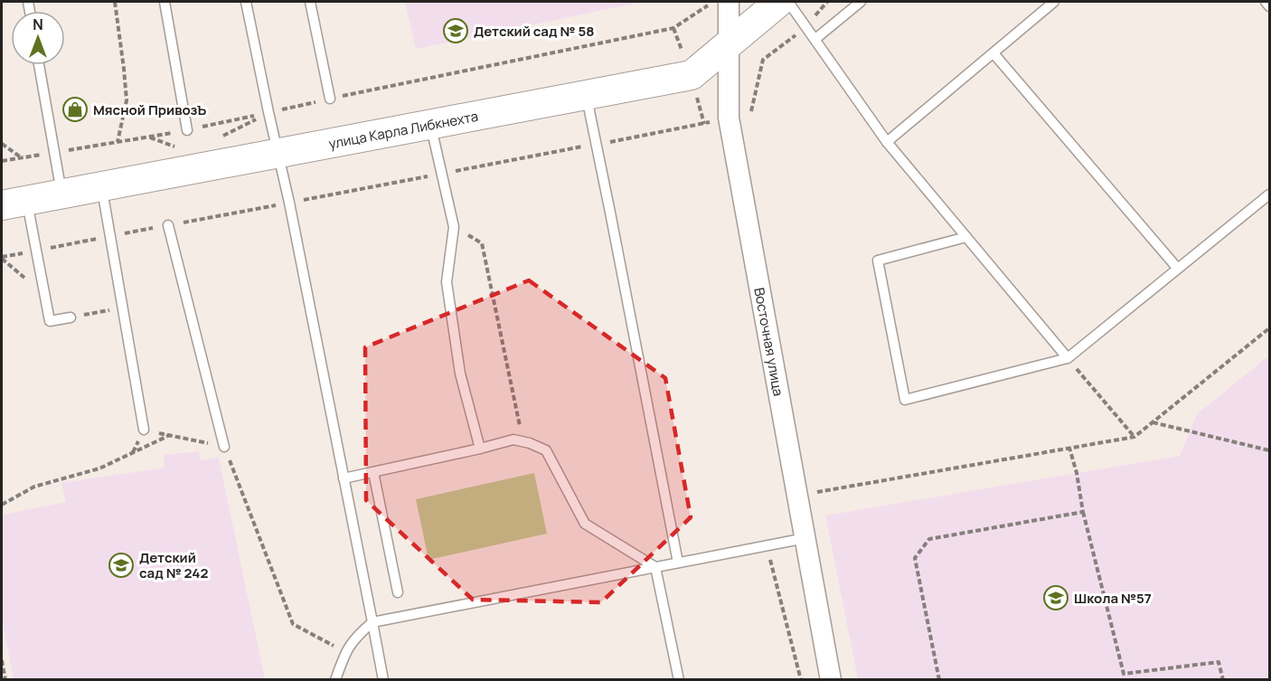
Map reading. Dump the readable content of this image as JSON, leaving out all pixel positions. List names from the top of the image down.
{
  "streets": {
    "main road": ["улица Карла Либкнехта"],
    "street": ["Восточная улица"]
  },
  "crossings": [
    ["улица Карла Либкнехта", "Восточная улица"]
  ],
  "places": {
    "school or university": ["Детский сад № 58", "Детский сад № 242", "Школа №57"],
    "shop": ["Мясной ПривозЪ"]
  },
  "north": "top"
}
